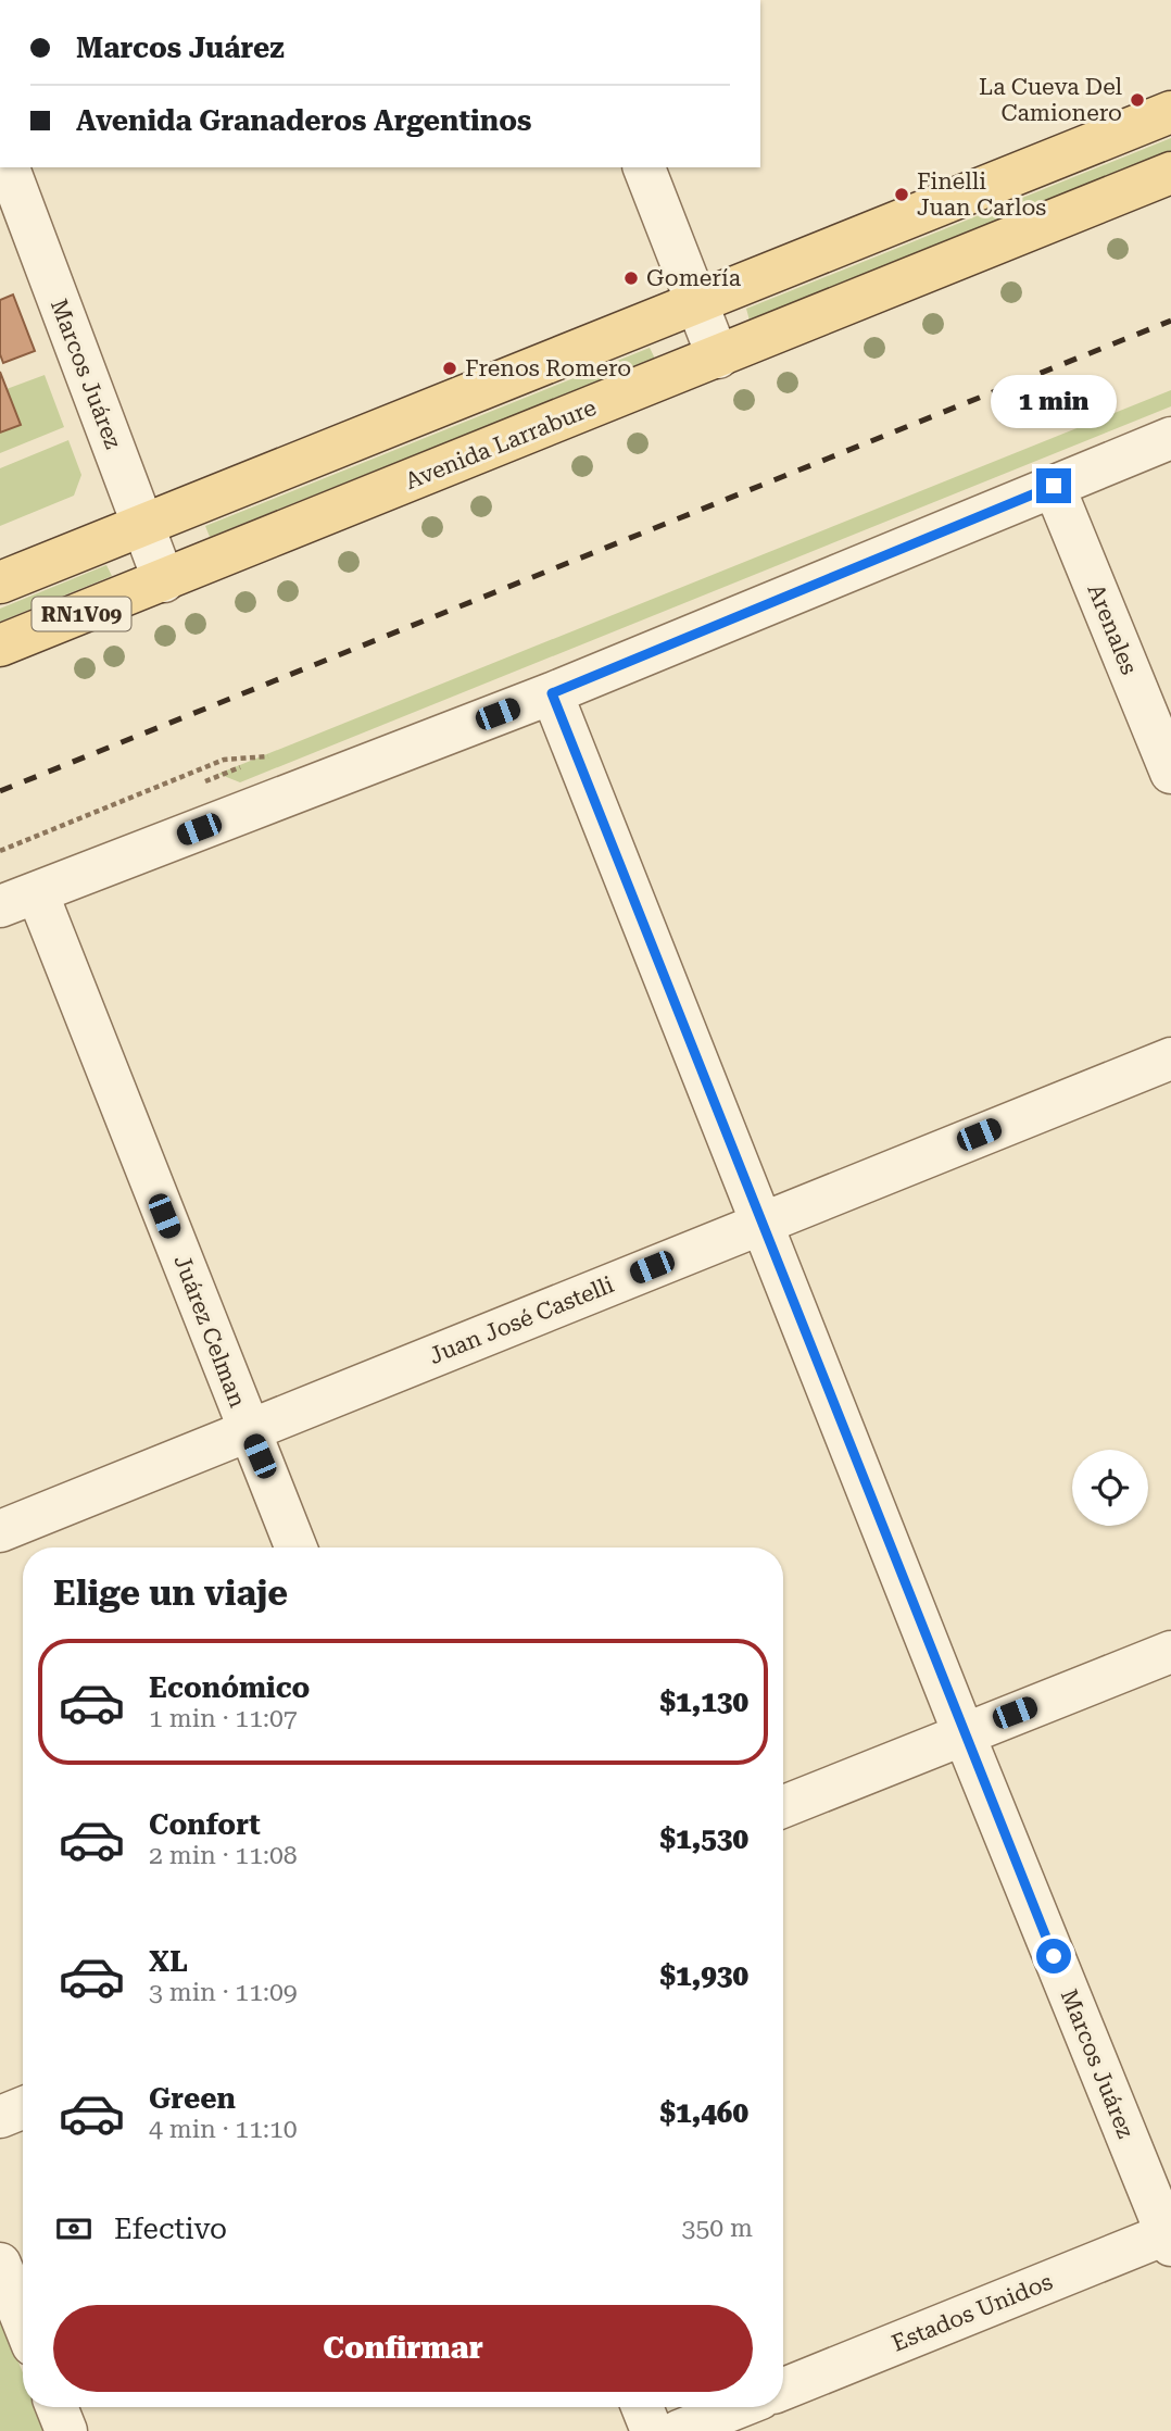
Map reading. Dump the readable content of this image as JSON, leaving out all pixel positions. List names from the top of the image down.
{
  "streets": {
    "main road": ["Avenida Larrabure", "RN1V09"],
    "street": [
      "Marcos Juárez",
      "Arenales",
      "Juan José Castelli",
      "Juárez Celman",
      "Estados Unidos"
    ]
  },
  "crossings": [
    ["Marcos Juárez", "Avenida Larrabure"],
    ["Marcos Juárez", "RN1V09"],
    ["Marcos Juárez", "Juan José Castelli"],
    ["Marcos Juárez", "Estados Unidos"],
    ["Juan José Castelli", "Juárez Celman"]
  ],
  "places": [
    "La Cueva Del Camionero",
    "Finelli Juan Carlos",
    "Gomería",
    "Frenos Romero"
  ],
  "page": {
    "banner": ["Marcos Juárez", "Avenida Granaderos Argentinos"],
    "bubble": "1 min",
    "heading": "Elige un viaje",
    "list": [
      {
        "name": "Económico",
        "note": "1 min · 11:07",
        "value": "$1,130"
      },
      {
        "name": "Confort",
        "note": "2 min · 11:08",
        "value": "$1,530"
      },
      {
        "name": "XL",
        "note": "3 min · 11:09",
        "value": "$1,930"
      },
      {
        "name": "Green",
        "note": "4 min · 11:10",
        "value": "$1,460"
      }
    ],
    "pay": ["Efectivo", "350 m"],
    "buttons": "Confirmar"
  }
}
